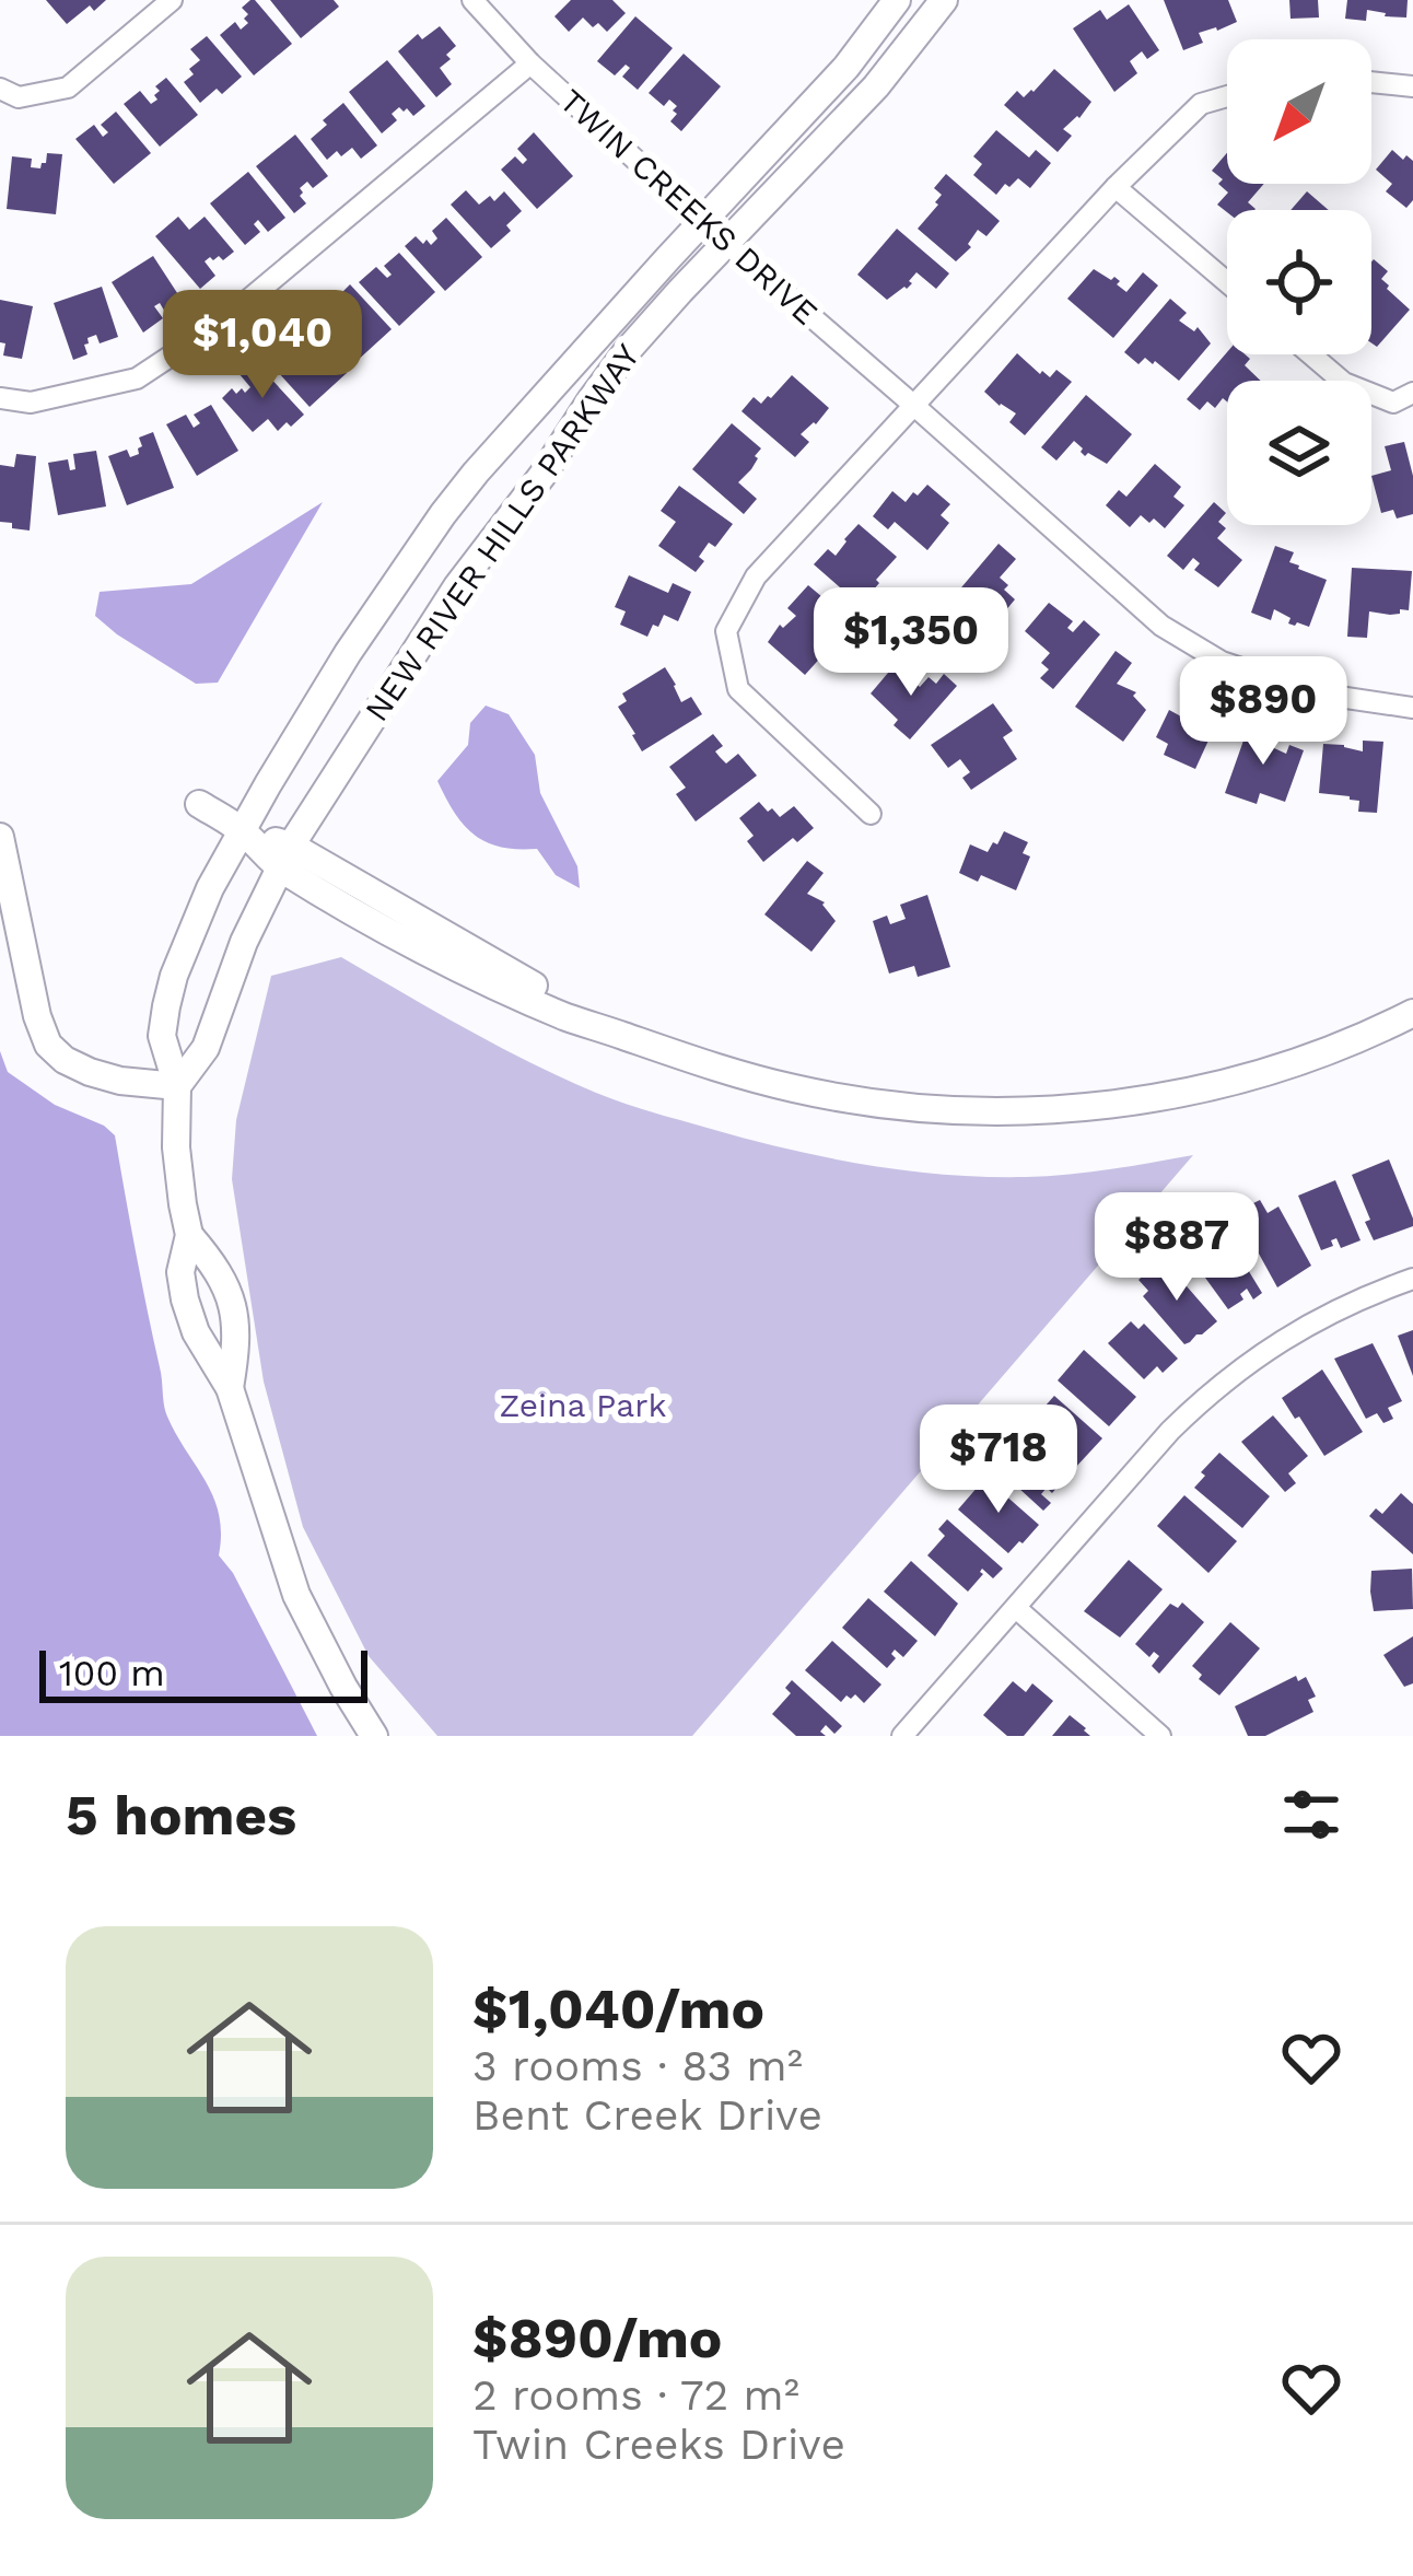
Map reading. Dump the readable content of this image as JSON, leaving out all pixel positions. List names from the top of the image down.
{
  "streets": {
    "street": ["TWIN CREEKS DRIVE", "NEW RIVER HILLS PARKWAY"]
  },
  "crossings": [
    ["TWIN CREEKS DRIVE", "NEW RIVER HILLS PARKWAY"]
  ],
  "parks": ["Zeina Park"],
  "scale_bar": "100 m",
  "north": "bottom left",
  "page": {
    "price": [
      "$1,040",
      "$1,350",
      "$890",
      "$887",
      "$718"
    ],
    "scale": "100 m",
    "heading": "5 homes",
    "list": [
      {
        "name": "$1,040/mo",
        "note": "3 rooms · 83 m² · Bent Creek Drive"
      },
      {
        "name": "$890/mo",
        "note": "2 rooms · 72 m² · Twin Creeks Drive"
      }
    ]
  }
}
